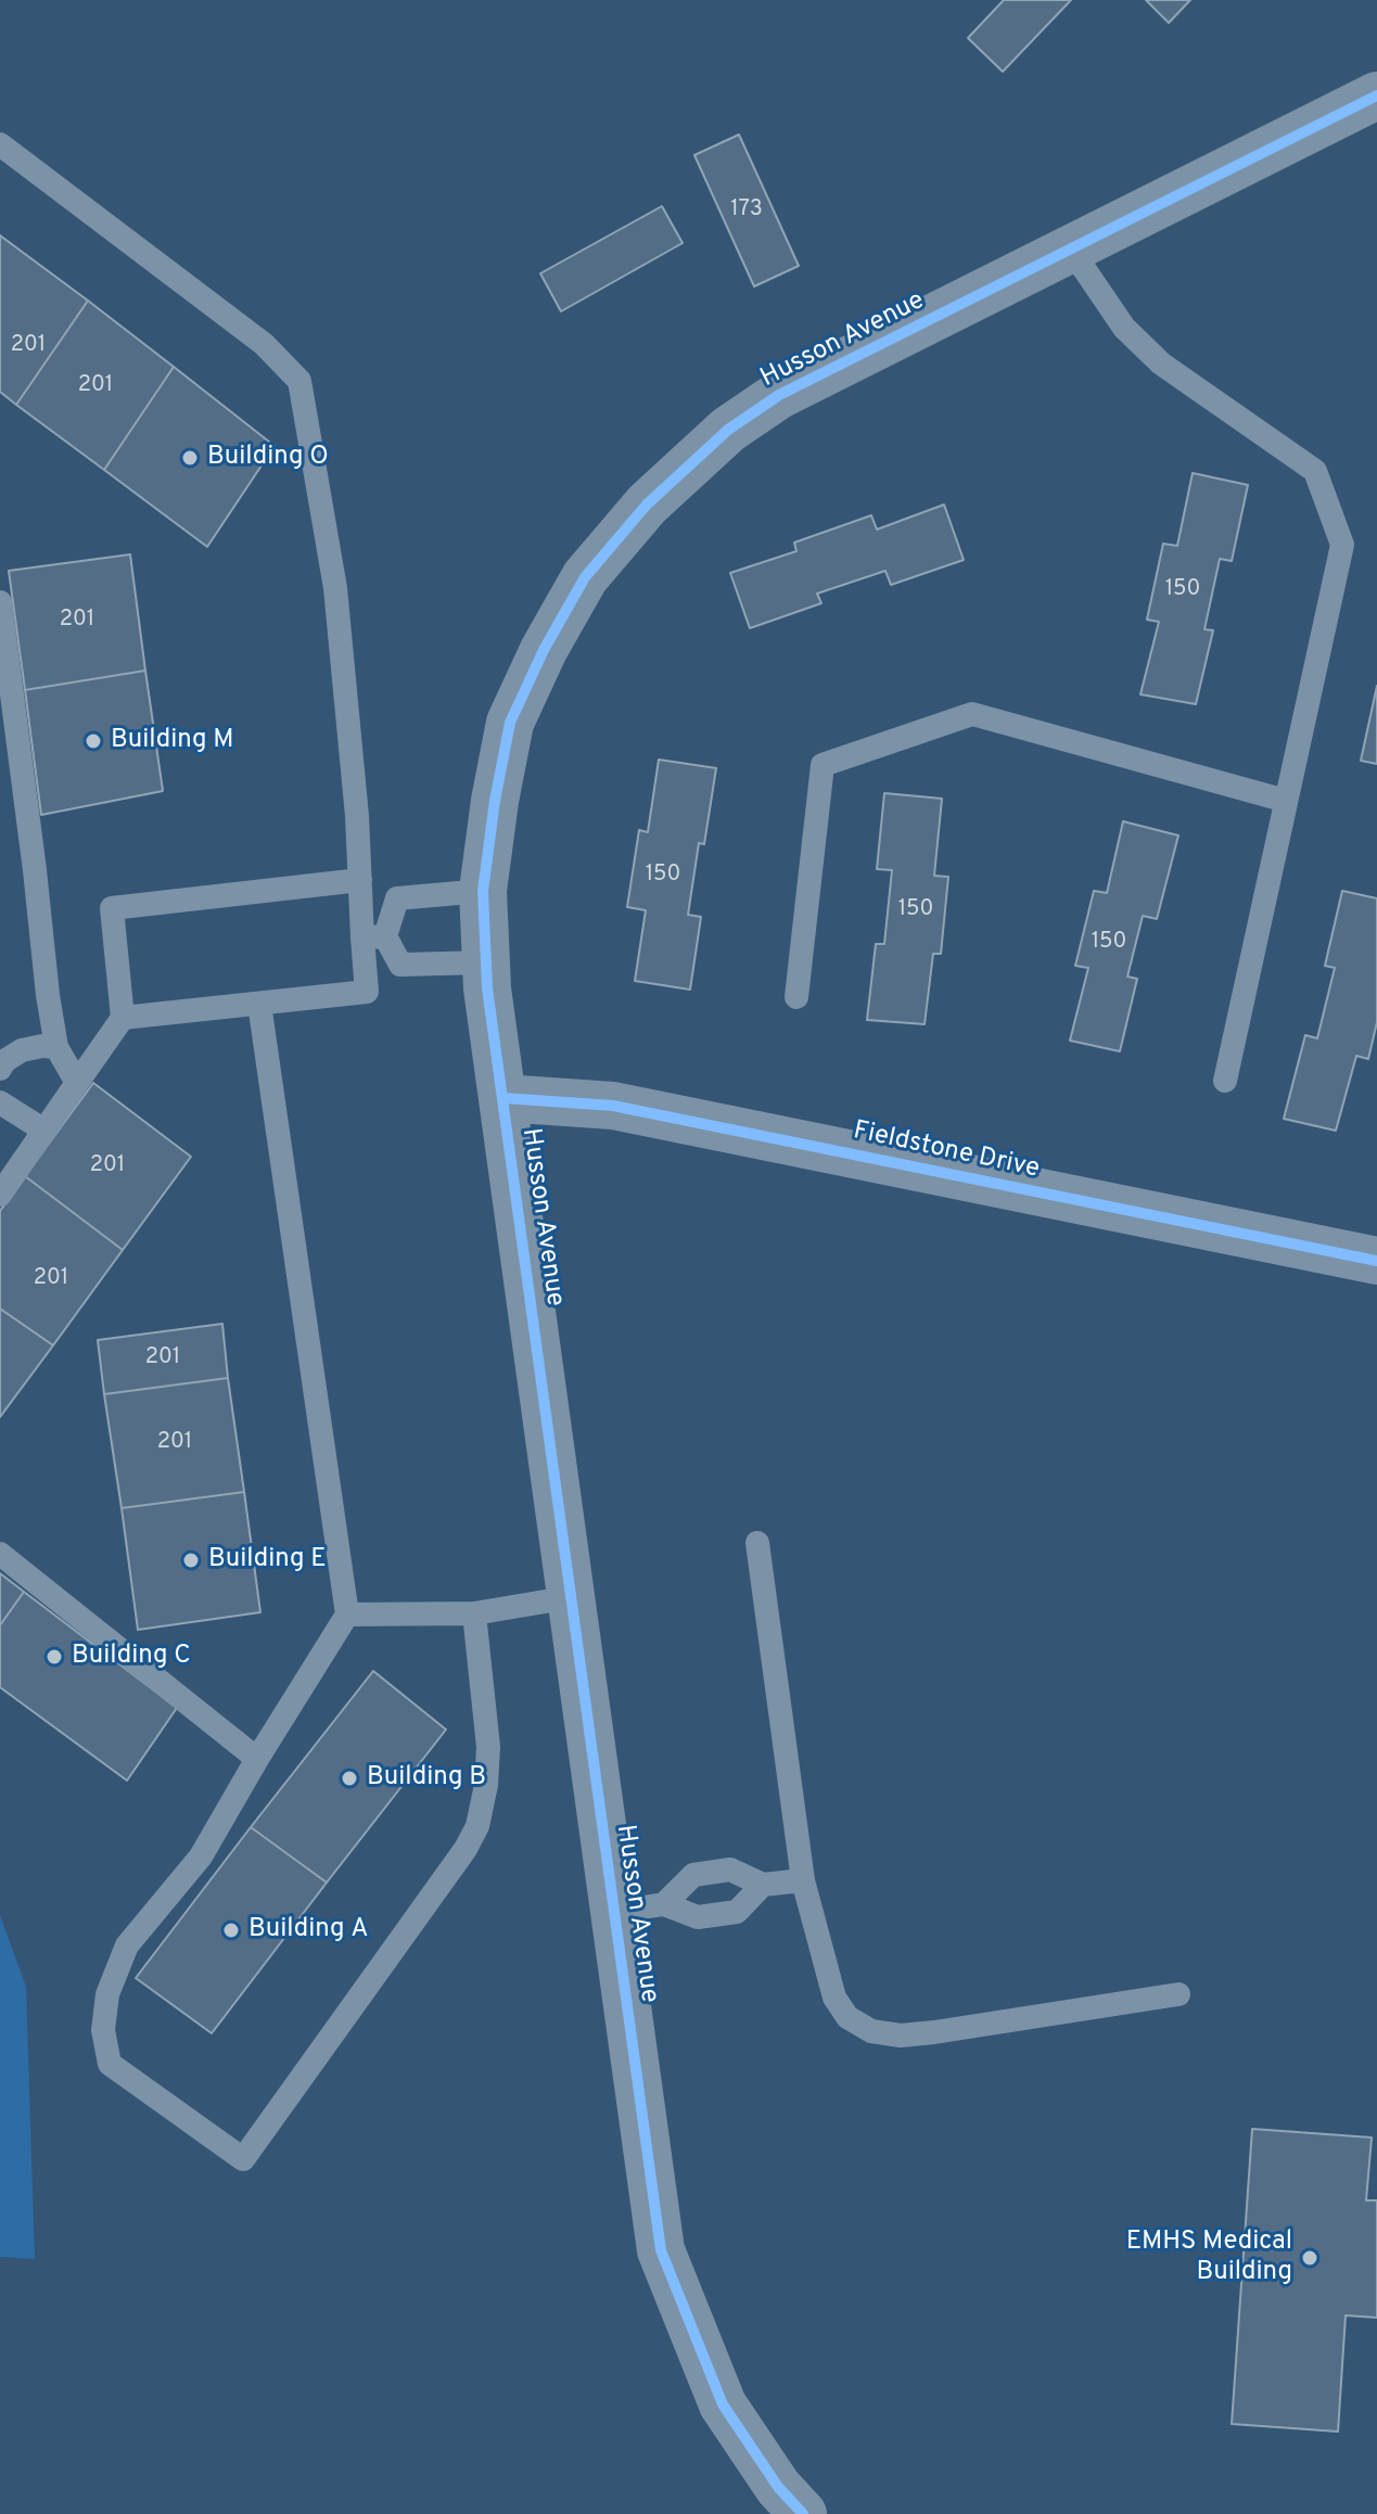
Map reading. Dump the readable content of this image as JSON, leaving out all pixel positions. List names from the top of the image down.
{
  "streets": {
    "street": ["Husson Avenue", "Fieldstone Drive"]
  },
  "crossings": [
    ["Husson Avenue", "Fieldstone Drive"]
  ],
  "places": [
    "Building O",
    "Building M",
    "Building E",
    "Building C",
    "Building B",
    "Building A",
    "EMHS Medical Building"
  ],
  "house_numbers": [
    "173",
    "201",
    "201",
    "150",
    "201",
    "150",
    "150",
    "150",
    "201",
    "201",
    "201",
    "201"
  ]
}
